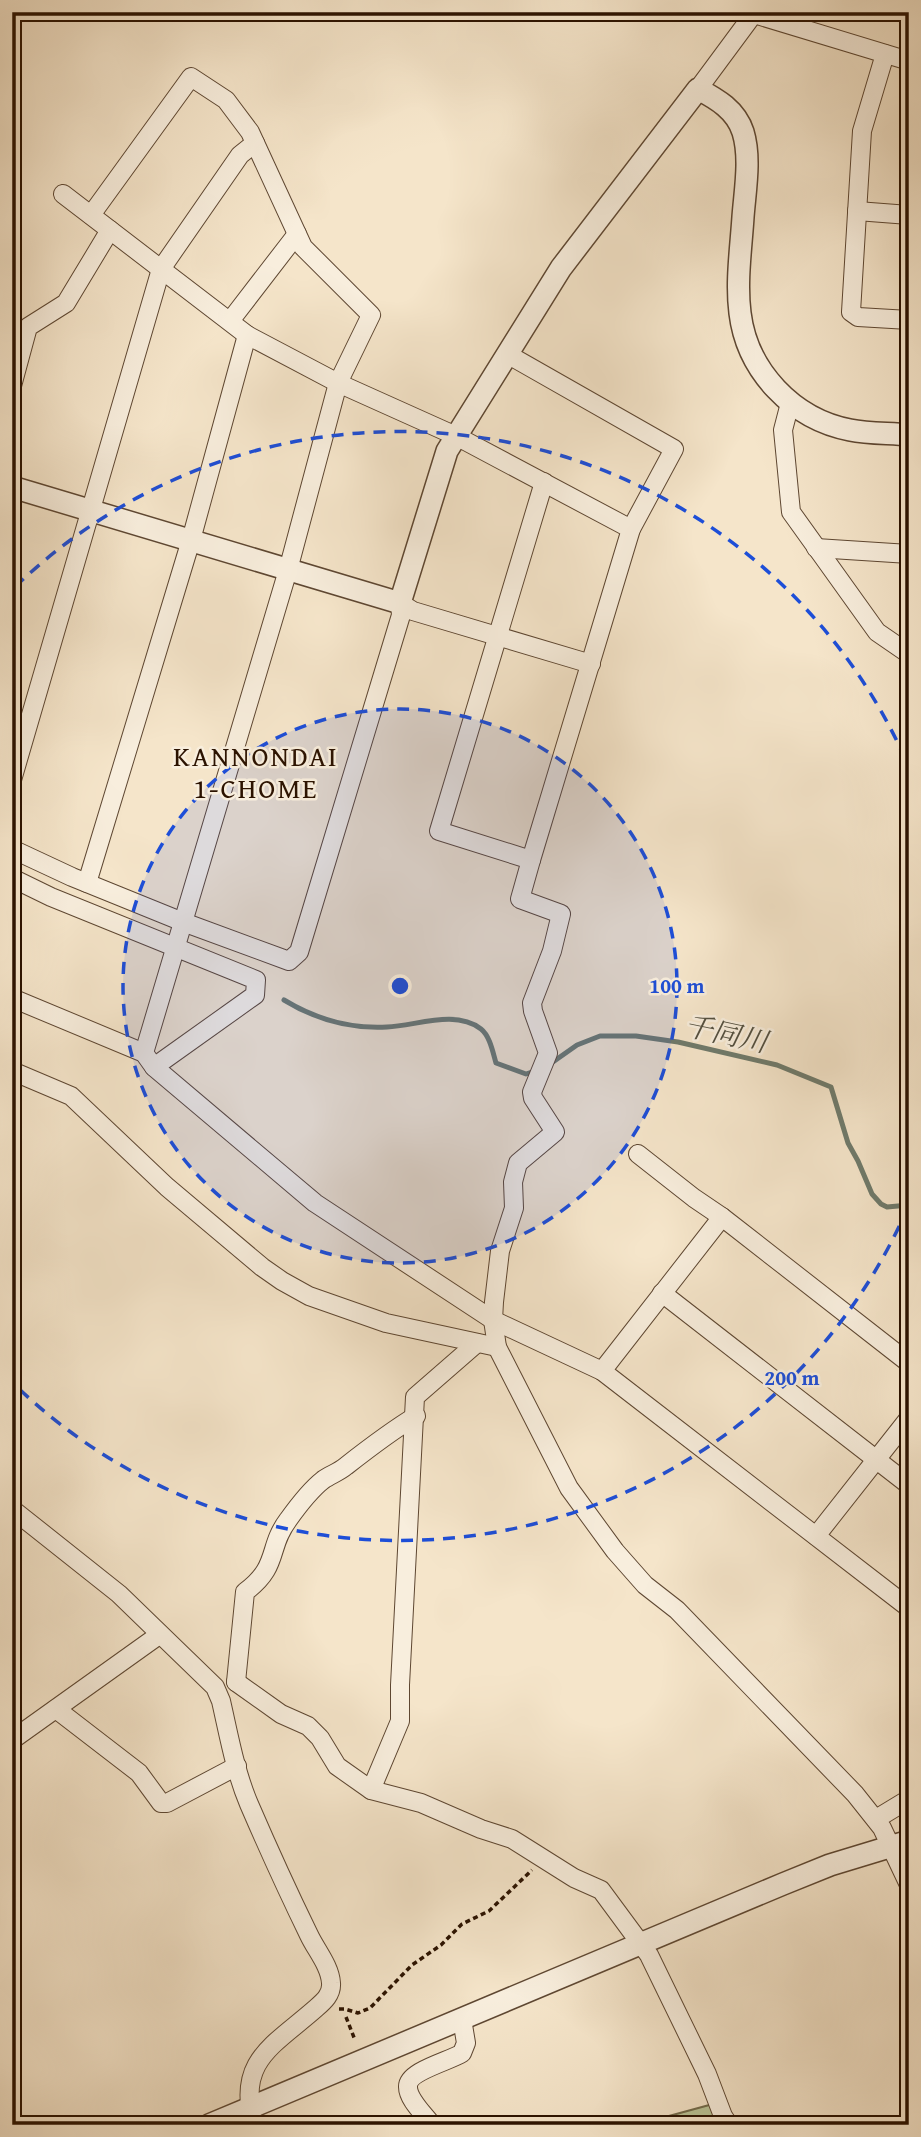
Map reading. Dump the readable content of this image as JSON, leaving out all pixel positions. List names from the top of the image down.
{
  "districts": ["KANNONDAI 1-CHOME"],
  "water": ["千同川"],
  "rings": ["100 m", "200 m"]
}
